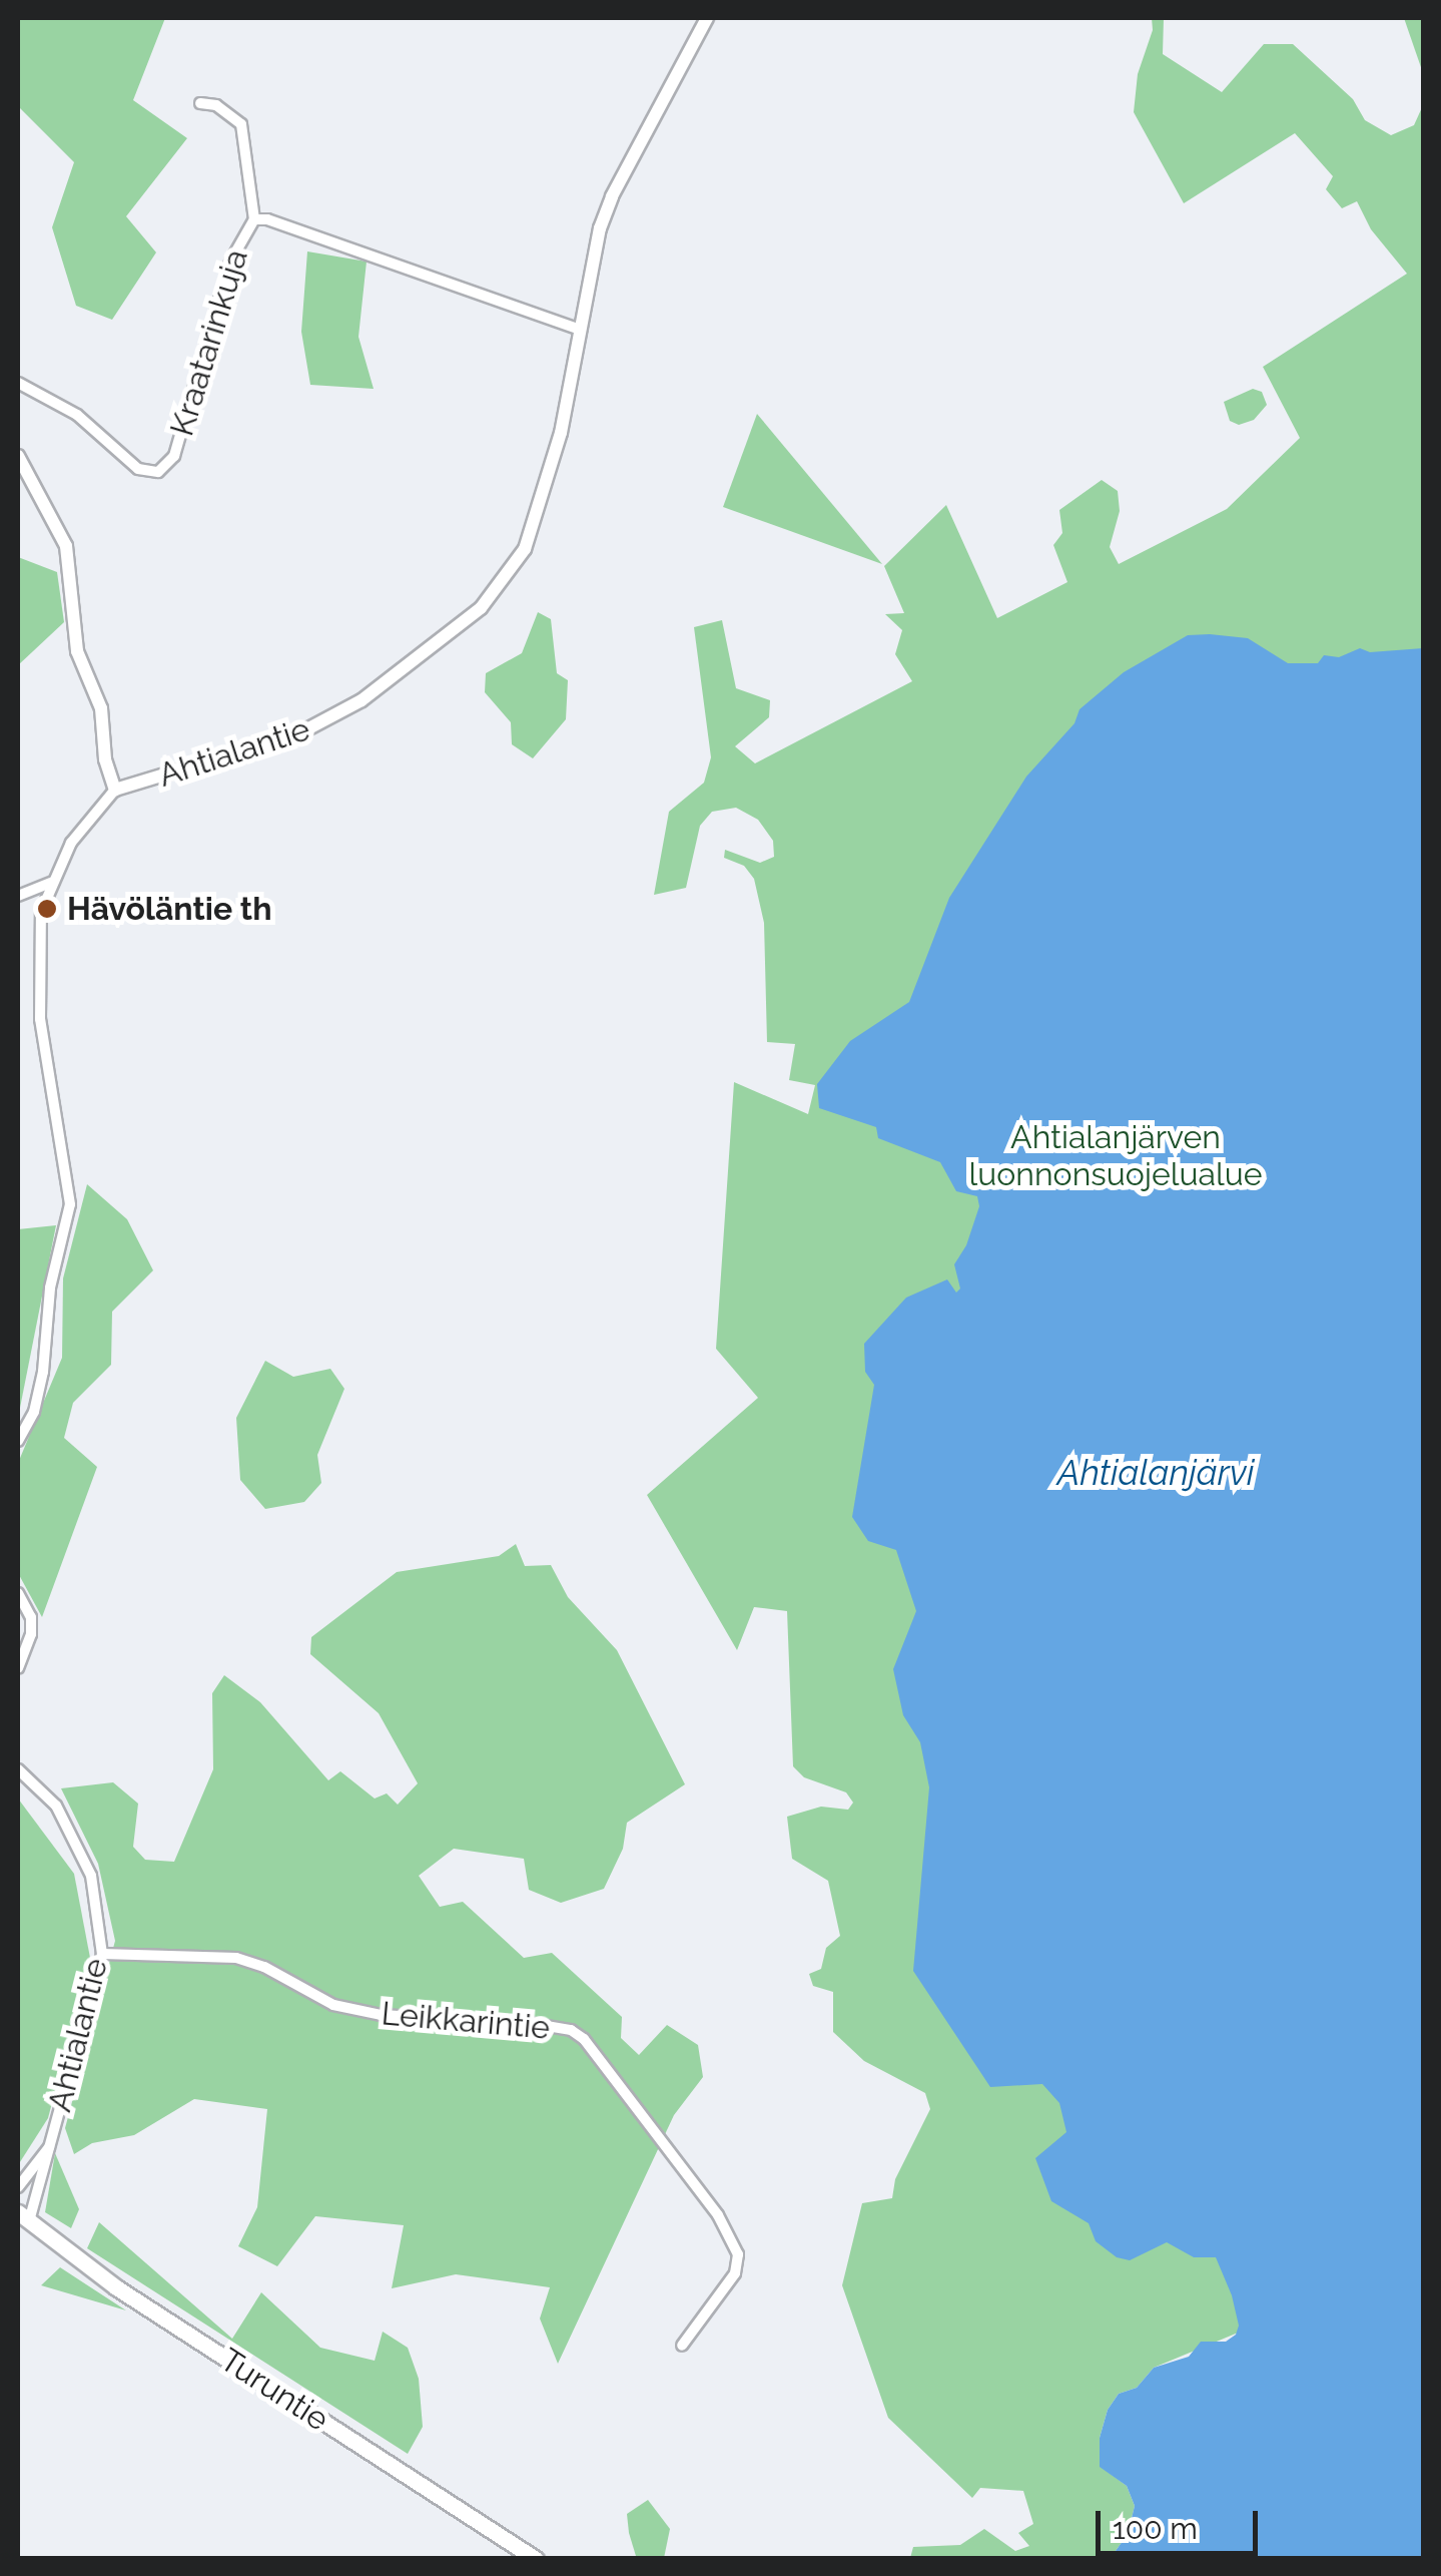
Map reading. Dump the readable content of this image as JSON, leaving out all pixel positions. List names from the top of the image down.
{
  "streets": {
    "main road": ["Turuntie"],
    "street": ["Kraatarinkuja", "Ahtialantie", "Leikkarintie"]
  },
  "crossings": [
    ["Kraatarinkuja", "Ahtialantie"],
    ["Ahtialantie", "Leikkarintie"],
    ["Ahtialantie", "Turuntie"]
  ],
  "water": ["Ahtialanjärvi"],
  "parks": ["Ahtialanjärven luonnonsuojelualue"],
  "places": ["Hävöläntie th"],
  "scale_bar": "100 m"
}
